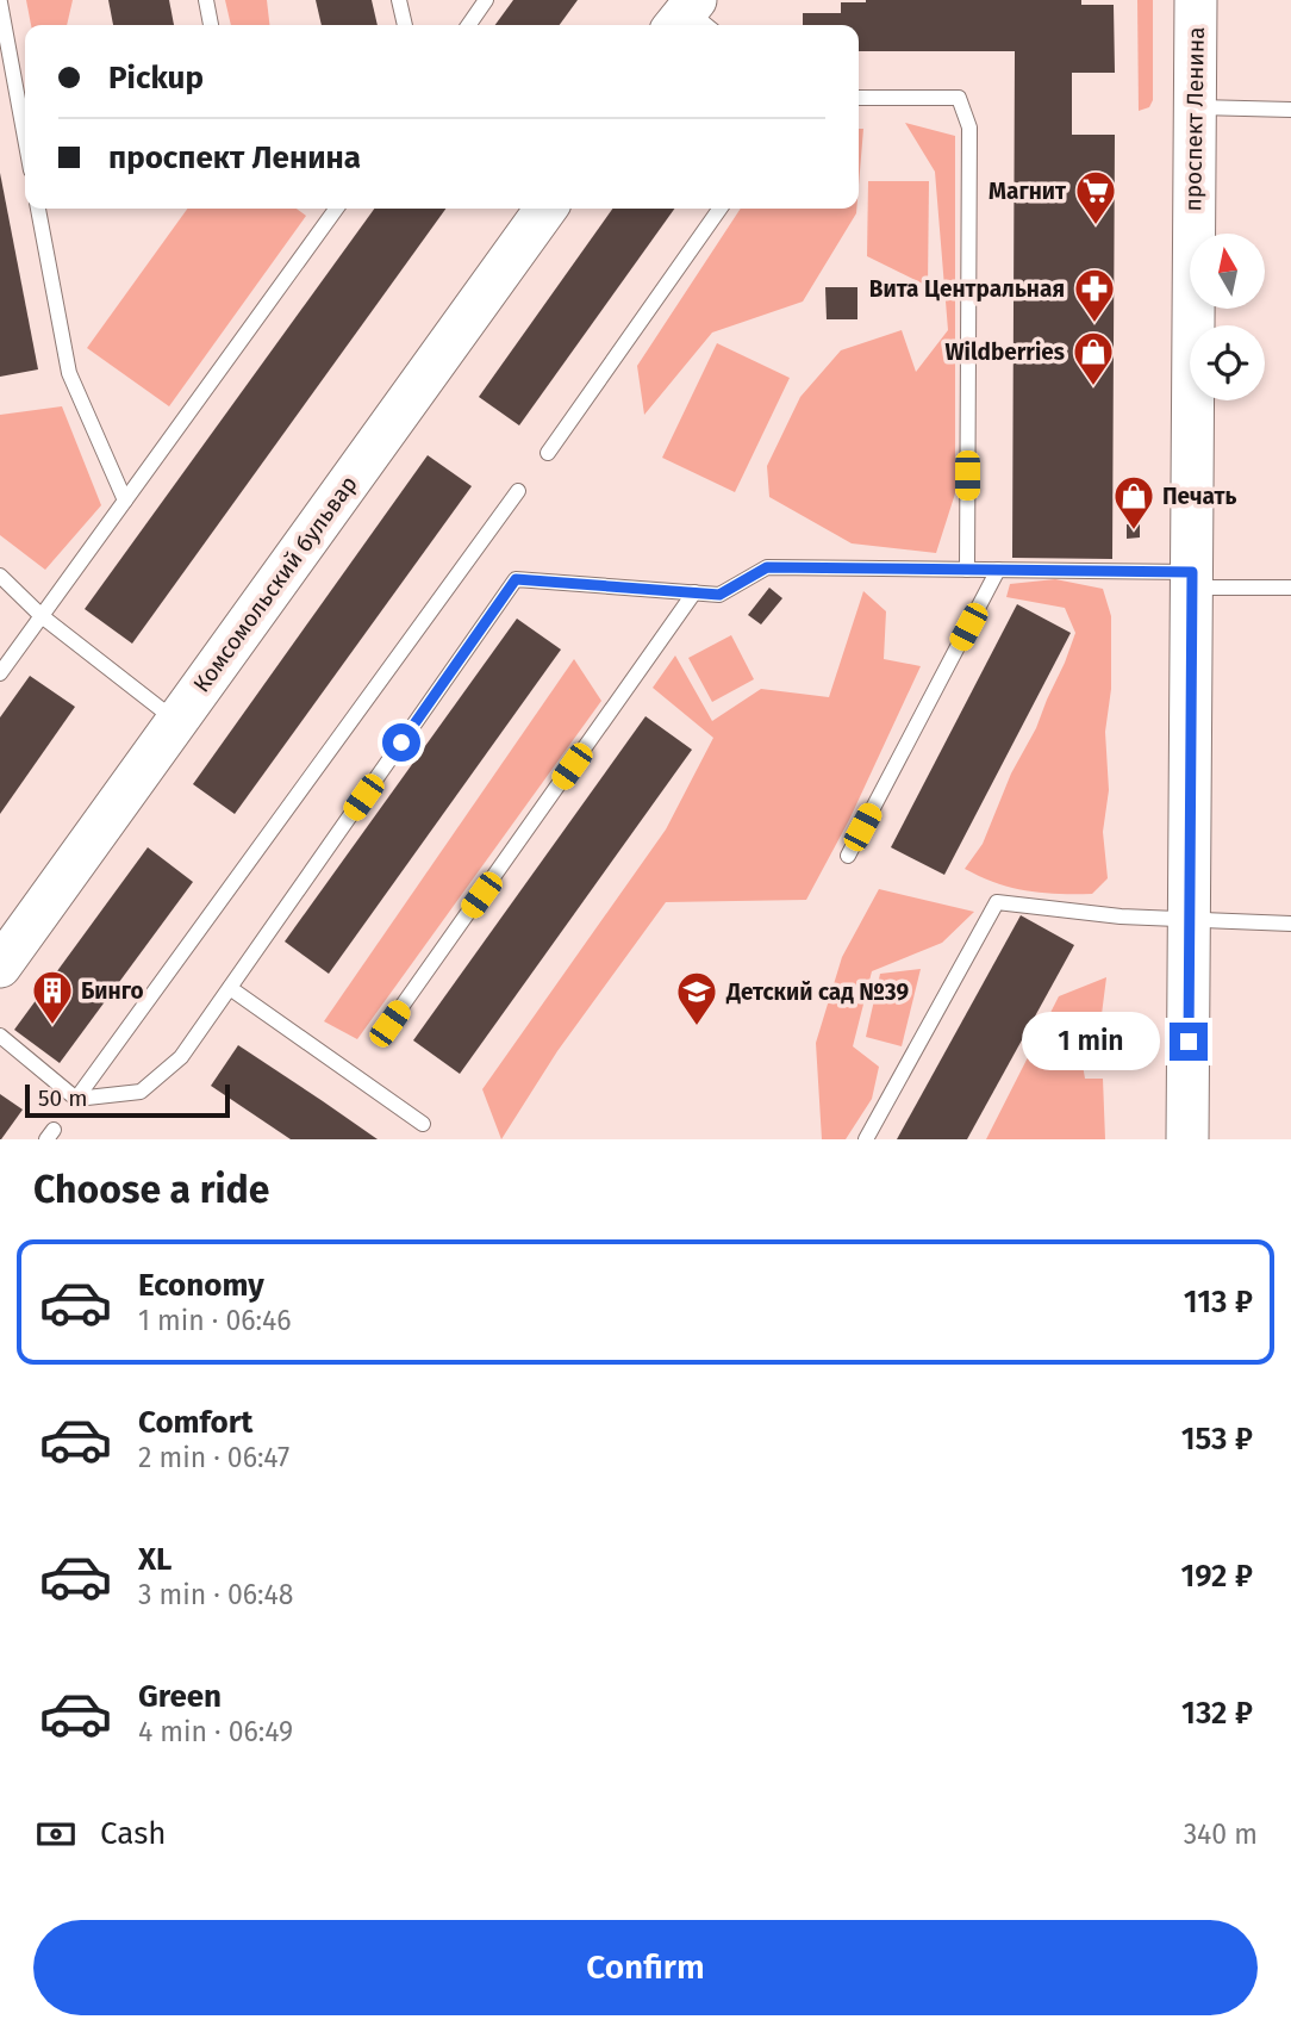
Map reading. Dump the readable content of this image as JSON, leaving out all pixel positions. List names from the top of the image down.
{
  "streets": {
    "main road": ["проспект Ленина", "Комсомольский бульвар"]
  },
  "places": {
    "supermarket": ["Магнит"],
    "pharmacy": ["Вита Центральная"],
    "shop": ["Wildberries", "Печать"],
    "building": ["Бинго"],
    "school or university": ["Детский сад №39"]
  },
  "scale_bar": "50 m",
  "north": "top",
  "page": {
    "banner": ["Pickup", "проспект Ленина"],
    "bubble": "1 min",
    "scale": "50 m",
    "heading": "Choose a ride",
    "list": [
      {
        "name": "Economy",
        "note": "1 min · 06:46",
        "value": "113 ₽"
      },
      {
        "name": "Comfort",
        "note": "2 min · 06:47",
        "value": "153 ₽"
      },
      {
        "name": "XL",
        "note": "3 min · 06:48",
        "value": "192 ₽"
      },
      {
        "name": "Green",
        "note": "4 min · 06:49",
        "value": "132 ₽"
      }
    ],
    "pay": ["Cash", "340 m"],
    "buttons": "Confirm"
  }
}
